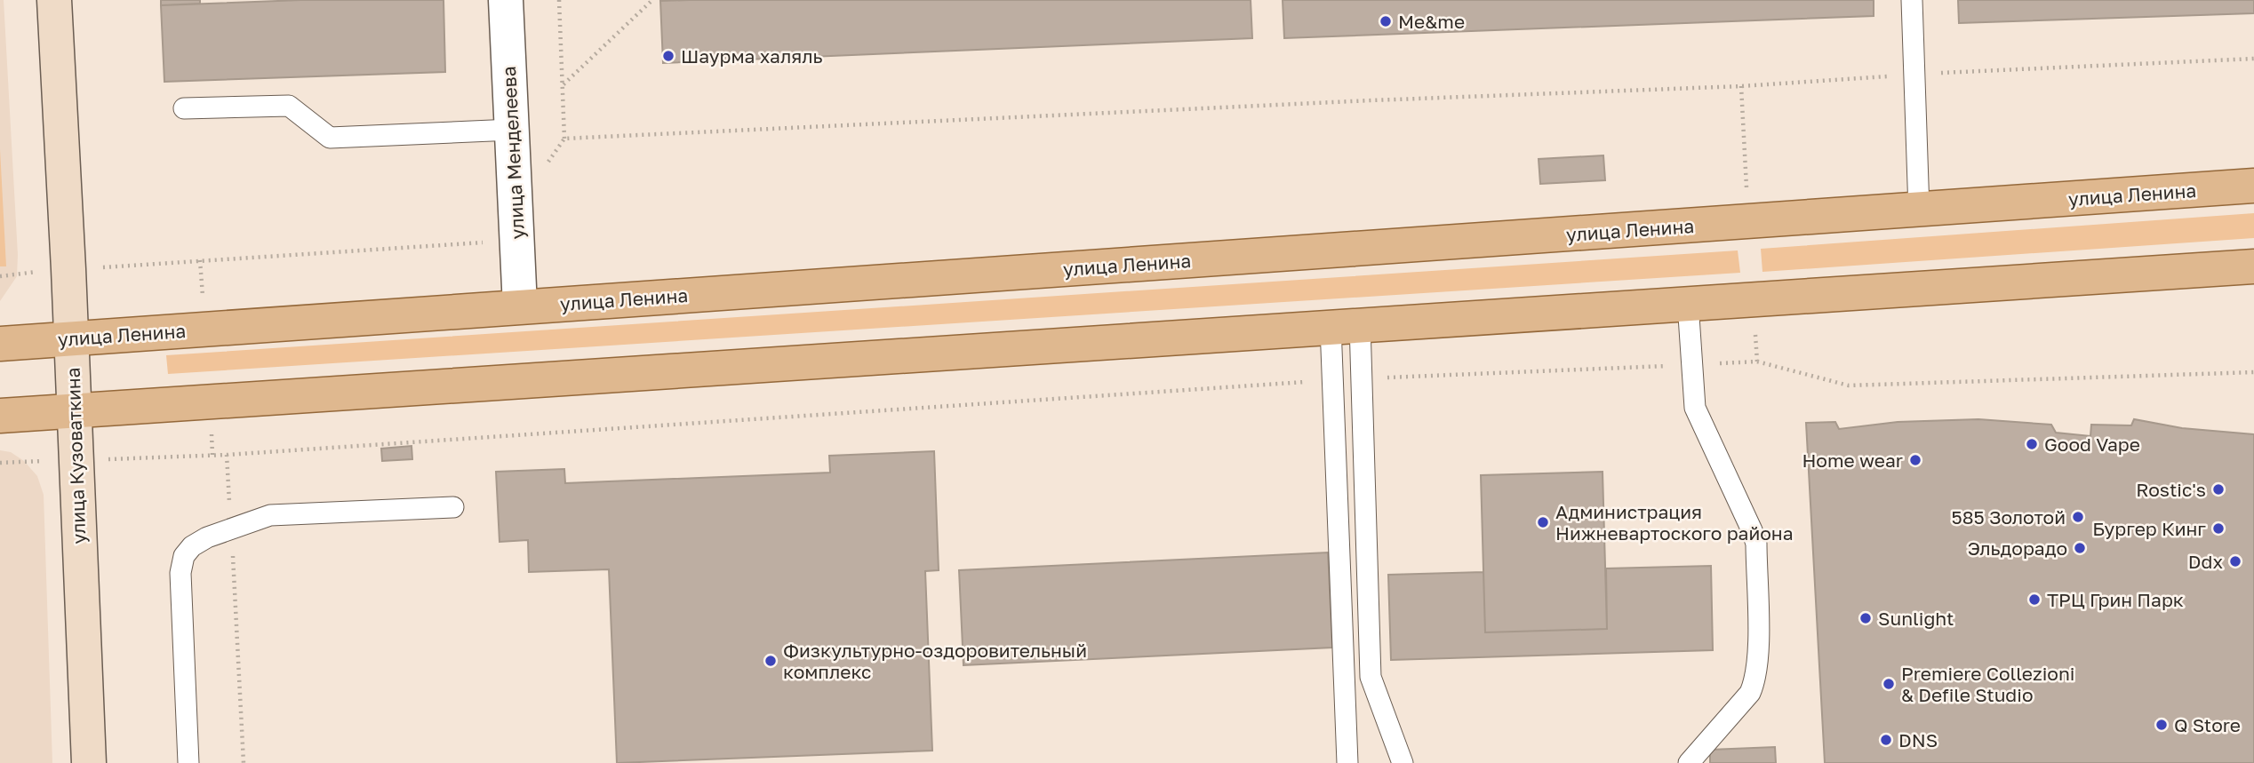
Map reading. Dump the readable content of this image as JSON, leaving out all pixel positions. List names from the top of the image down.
{
  "streets": {
    "main road": ["улица Ленина", "улица Кузоваткина"],
    "street": ["улица Менделеева"]
  },
  "crossings": [
    ["улица Менделеева", "улица Ленина"],
    ["улица Ленина", "улица Кузоваткина"]
  ],
  "places": [
    "Me&me",
    "Шаурма халяль",
    "Good Vape",
    "Home wear",
    "Rostic's",
    "585 Золотой",
    "Администрация Нижневартоского района",
    "Бургер Кинг",
    "Эльдорадо",
    "Ddx",
    "ТРЦ Грин Парк",
    "Sunlight",
    "Физкультурно-оздоровительный комплекс",
    "Premiere Collezioni & Defile Studio",
    "Q Store",
    "DNS"
  ]
}
